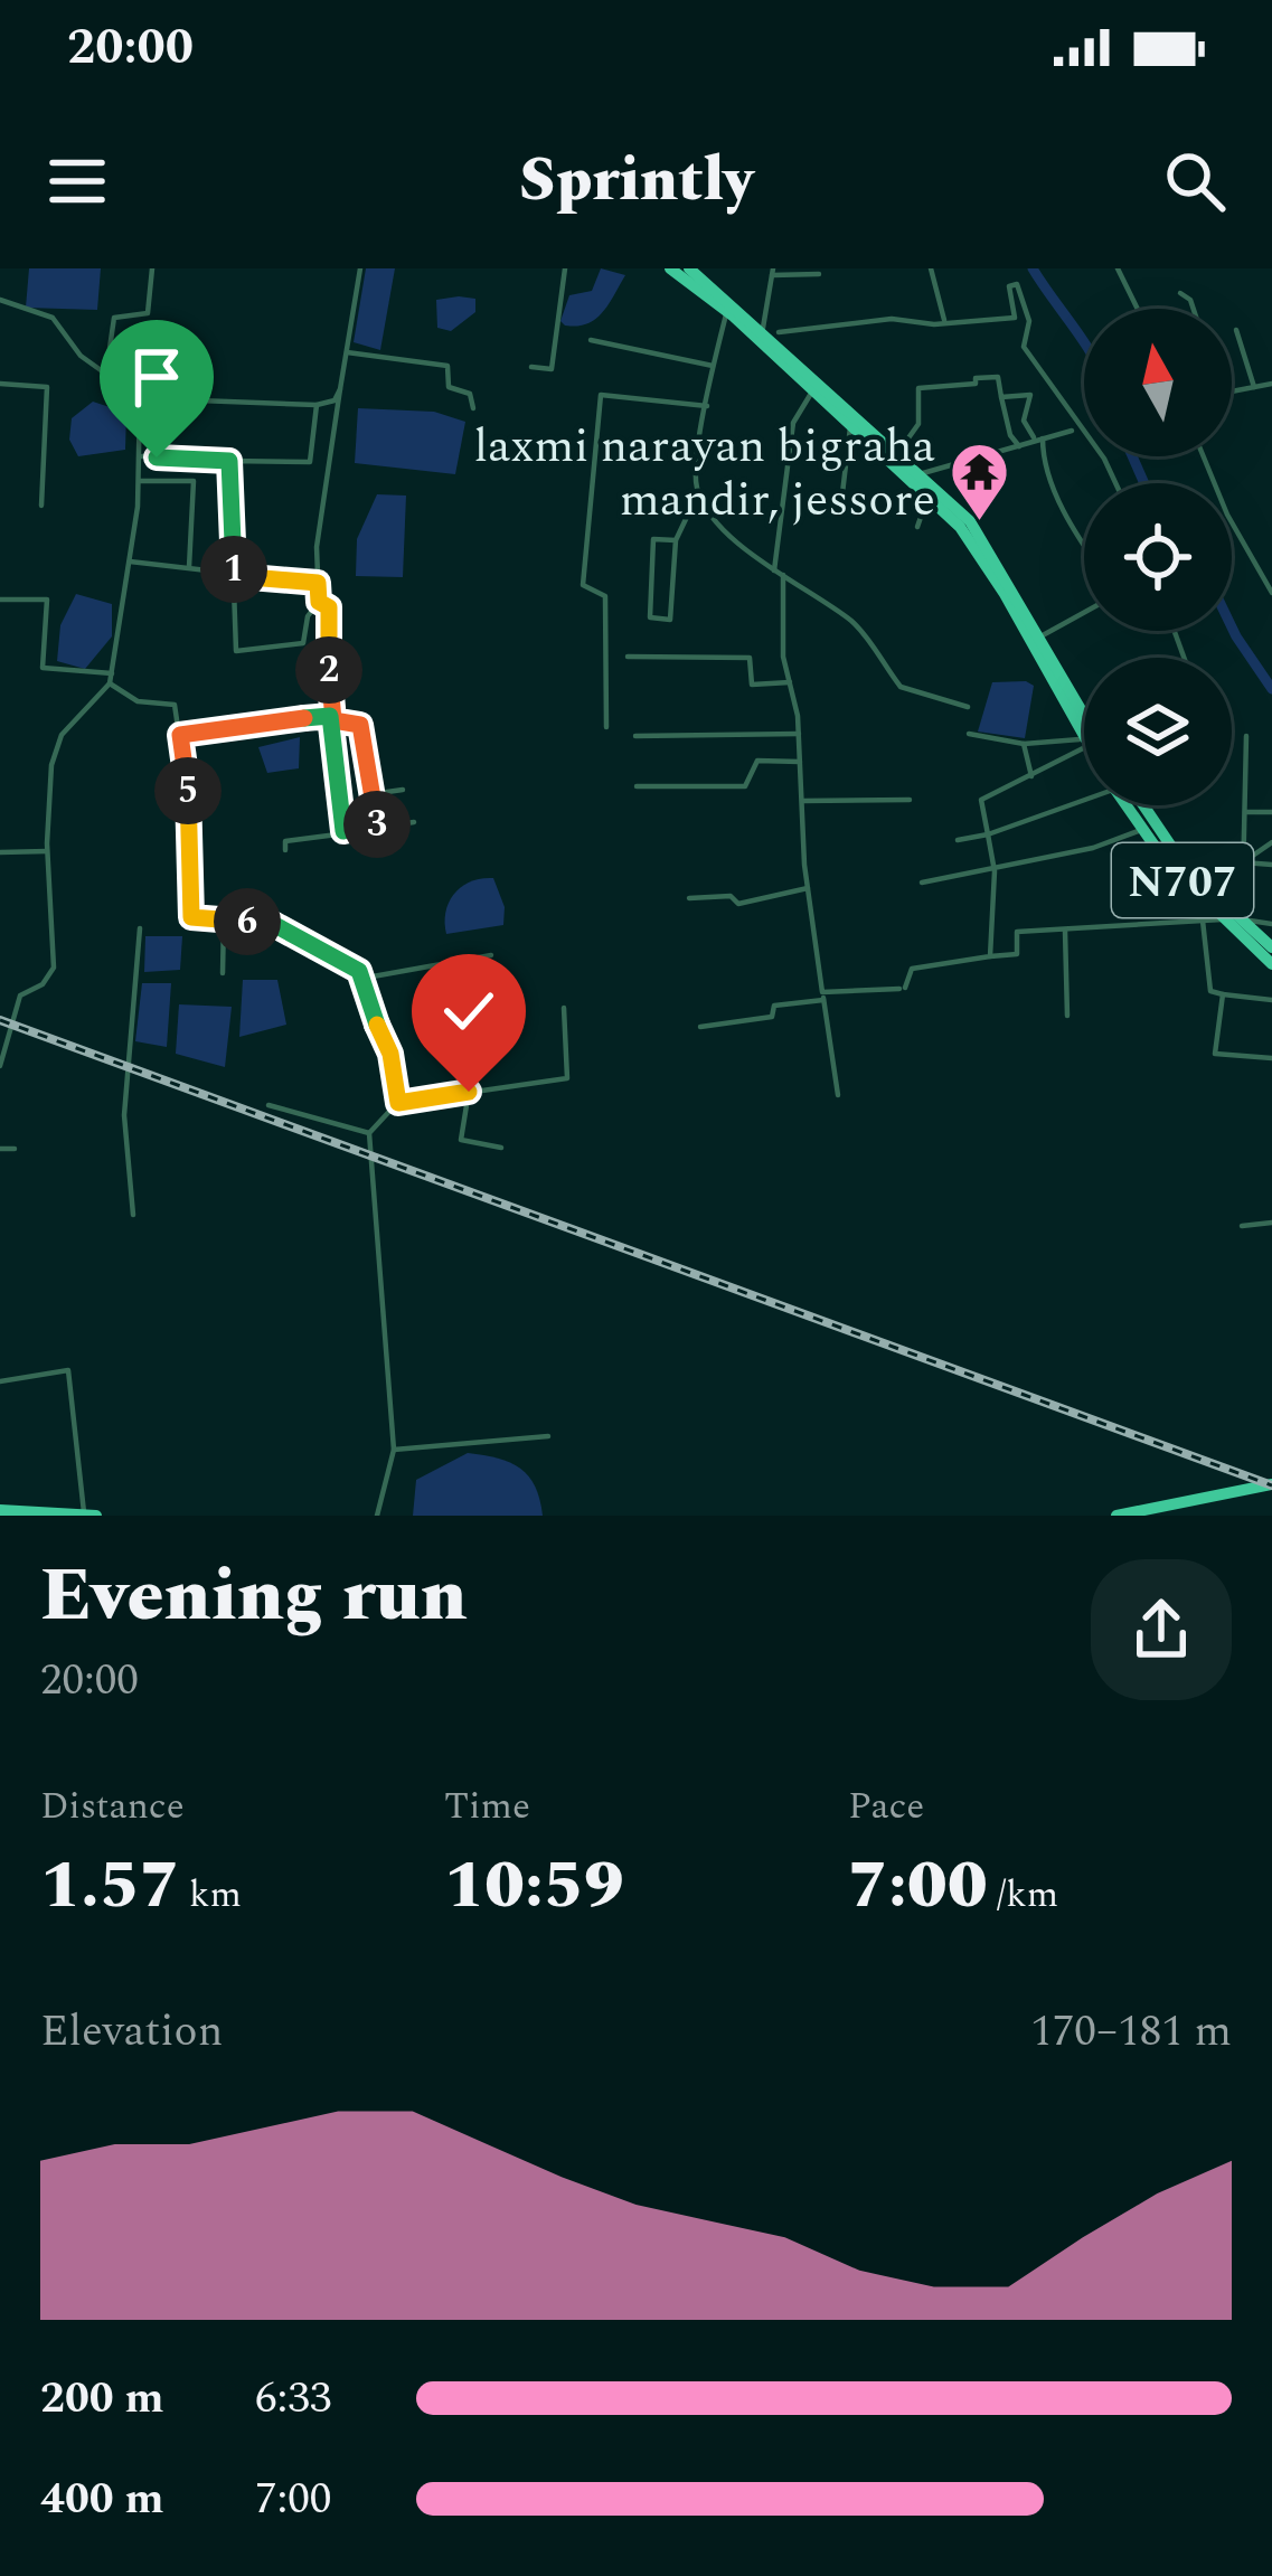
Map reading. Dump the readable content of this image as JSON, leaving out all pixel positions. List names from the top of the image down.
{
  "streets": {
    "highway": ["N707"]
  },
  "places": {
    "temple": ["laxmi narayan bigraha mandir, jessore"]
  },
  "north": "top",
  "page": {
    "status": "20:00",
    "header": "Sprintly",
    "pins": [
      "1",
      "2",
      "5",
      "3",
      "6"
    ],
    "heading": ["Evening run", "20:00"],
    "stats": [
      ["Distance", "1.57 km"],
      ["Time", "10:59"],
      ["Pace", "7:00 /km"]
    ],
    "chart": ["Elevation", "170–181 m"],
    "list": [
      {
        "name": "200 m",
        "note": "6:33"
      },
      {
        "name": "400 m",
        "note": "7:00"
      }
    ]
  }
}
